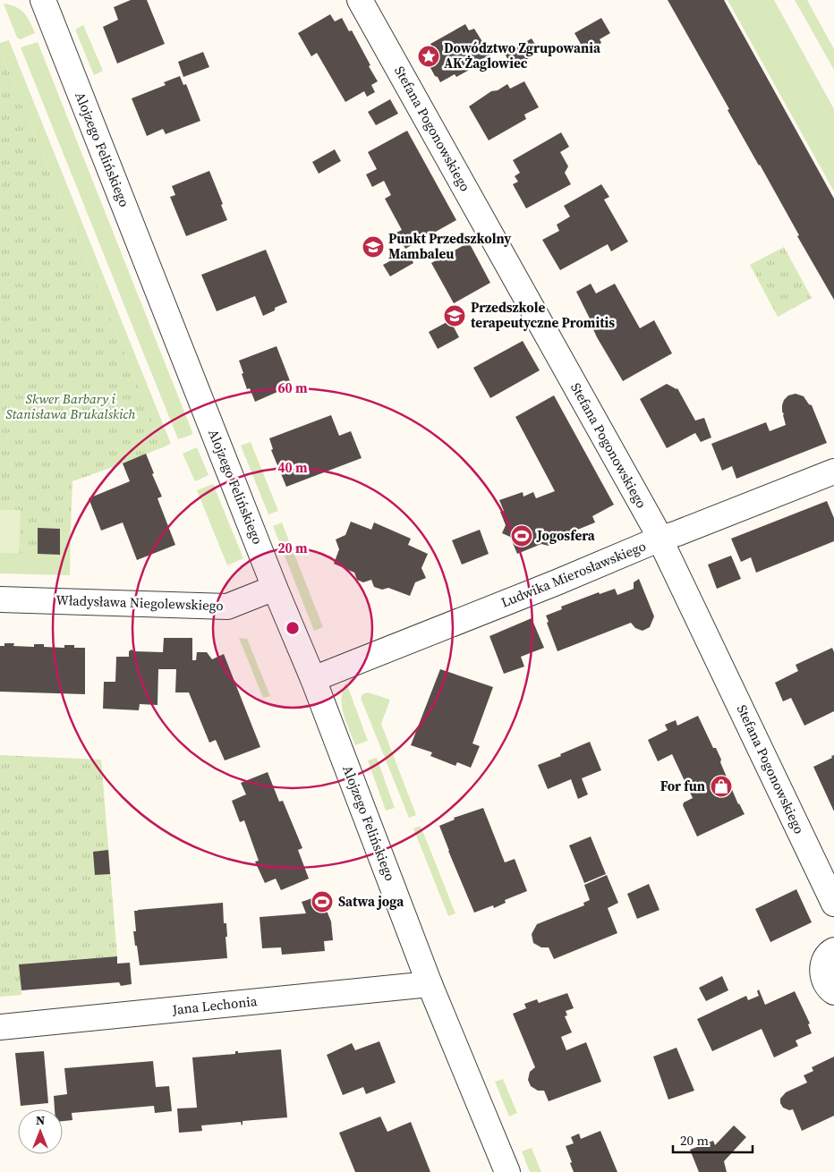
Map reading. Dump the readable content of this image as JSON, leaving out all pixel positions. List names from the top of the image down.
{
  "streets": {
    "street": [
      "Stefana Pogonowskiego",
      "Alojzego Felińskiego",
      "Ludwika Mierosławskiego",
      "Władysława Niegolewskiego",
      "Jana Lechonia"
    ]
  },
  "crossings": [
    ["Stefana Pogonowskiego", "Ludwika Mierosławskiego"],
    ["Alojzego Felińskiego", "Ludwika Mierosławskiego"],
    ["Alojzego Felińskiego", "Władysława Niegolewskiego"],
    ["Alojzego Felińskiego", "Jana Lechonia"]
  ],
  "parks": ["Skwer Barbary i Stanisława Brukalskich"],
  "places": {
    "place": ["Dowództwo Zgrupowania AK Żaglowiec"],
    "school or university": ["Punkt Przedszkolny Mambaleu", "Przedszkole terapeutyczne Promitis"],
    "sports": ["Jogosfera", "Satwa joga"],
    "shop": ["For fun"]
  },
  "scale_bar": "20 m",
  "north": "top",
  "rings": ["60 m", "40 m", "20 m"]
}
